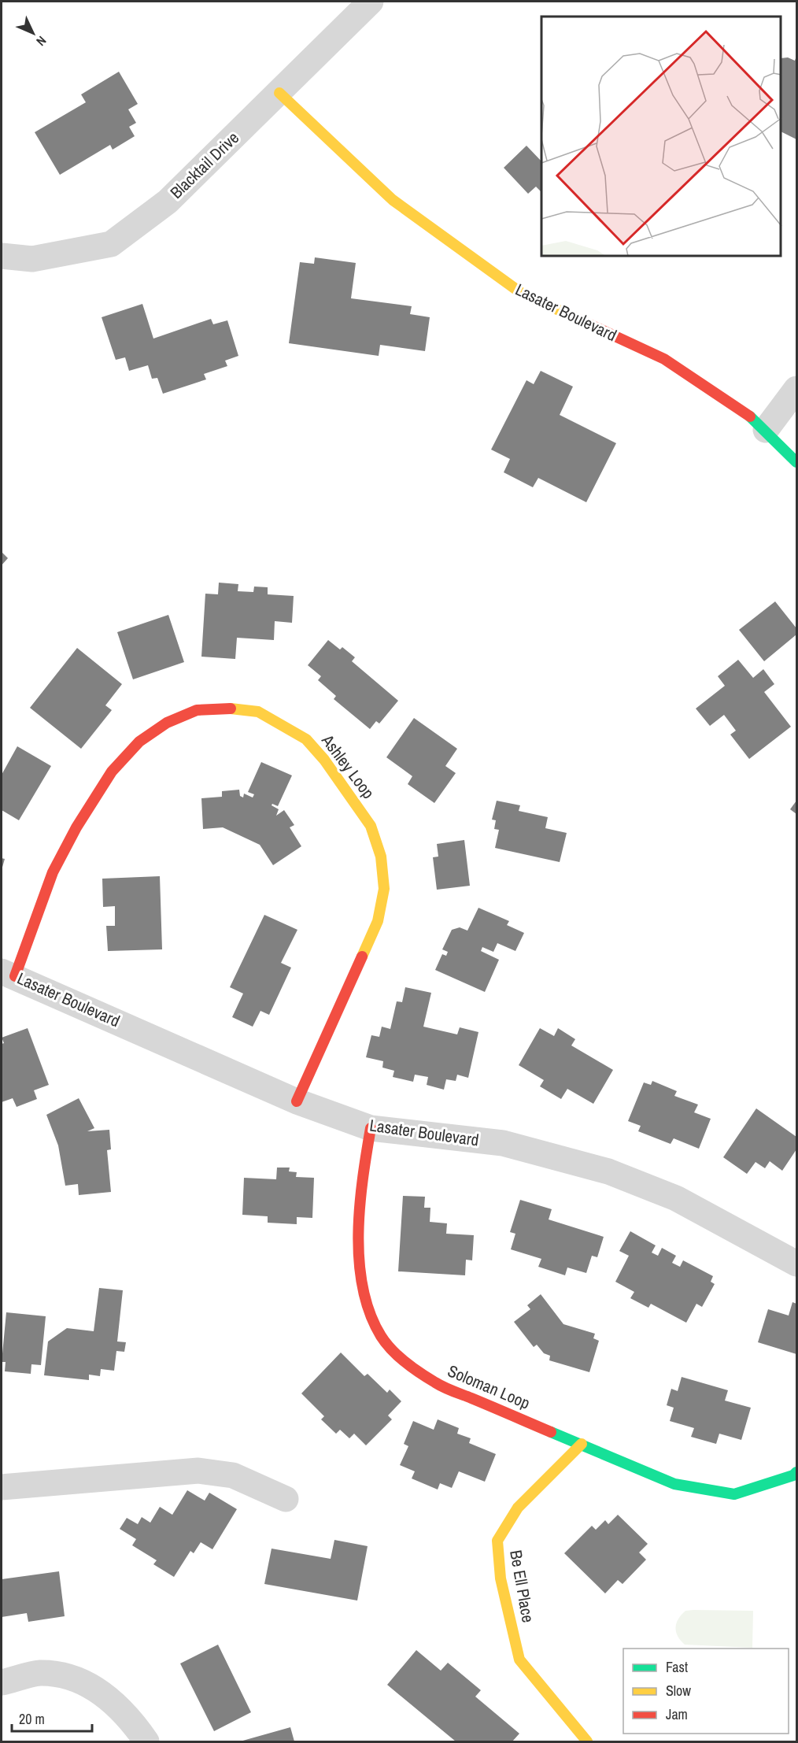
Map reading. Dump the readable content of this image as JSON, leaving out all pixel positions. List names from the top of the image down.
{
  "streets": {
    "street": [
      "Blacktail Drive",
      "Lasater Boulevard",
      "Ashley Loop",
      "Soloman Loop",
      "Be Ell Place"
    ]
  },
  "crossings": [
    ["Blacktail Drive", "Lasater Boulevard"],
    ["Lasater Boulevard", "Ashley Loop"],
    ["Lasater Boulevard", "Soloman Loop"],
    ["Soloman Loop", "Be Ell Place"]
  ],
  "legend": ["Fast", "Slow", "Jam"],
  "scale_bar": "20 m",
  "north": "bottom right"
}
